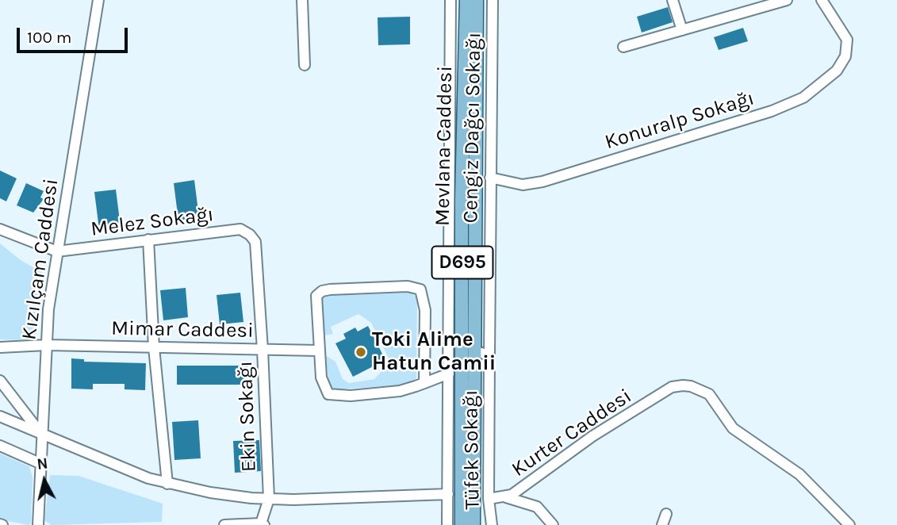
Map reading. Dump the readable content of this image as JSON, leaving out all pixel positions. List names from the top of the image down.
{
  "streets": {
    "main road": ["Mevlana Caddesi", "D695"],
    "street": [
      "Konuralp Sokağı",
      "Cengiz Dağcı Sokağı",
      "Melez Sokağı",
      "Kızılçam Caddesi",
      "Mimar Caddesi",
      "Ekin Sokağı",
      "Kurter Caddesi",
      "Tüfek Sokağı"
    ]
  },
  "crossings": [
    ["Konuralp Sokağı", "Cengiz Dağcı Sokağı"],
    ["Cengiz Dağcı Sokağı", "Tüfek Sokağı"],
    ["Melez Sokağı", "Kızılçam Caddesi"],
    ["Melez Sokağı", "Ekin Sokağı"],
    ["Kızılçam Caddesi", "Mimar Caddesi"],
    ["Mimar Caddesi", "Ekin Sokağı"],
    ["Kurter Caddesi", "Tüfek Sokağı"]
  ],
  "places": ["Toki Alime Hatun Camii"],
  "scale_bar": "100 m",
  "north": "top"
}
